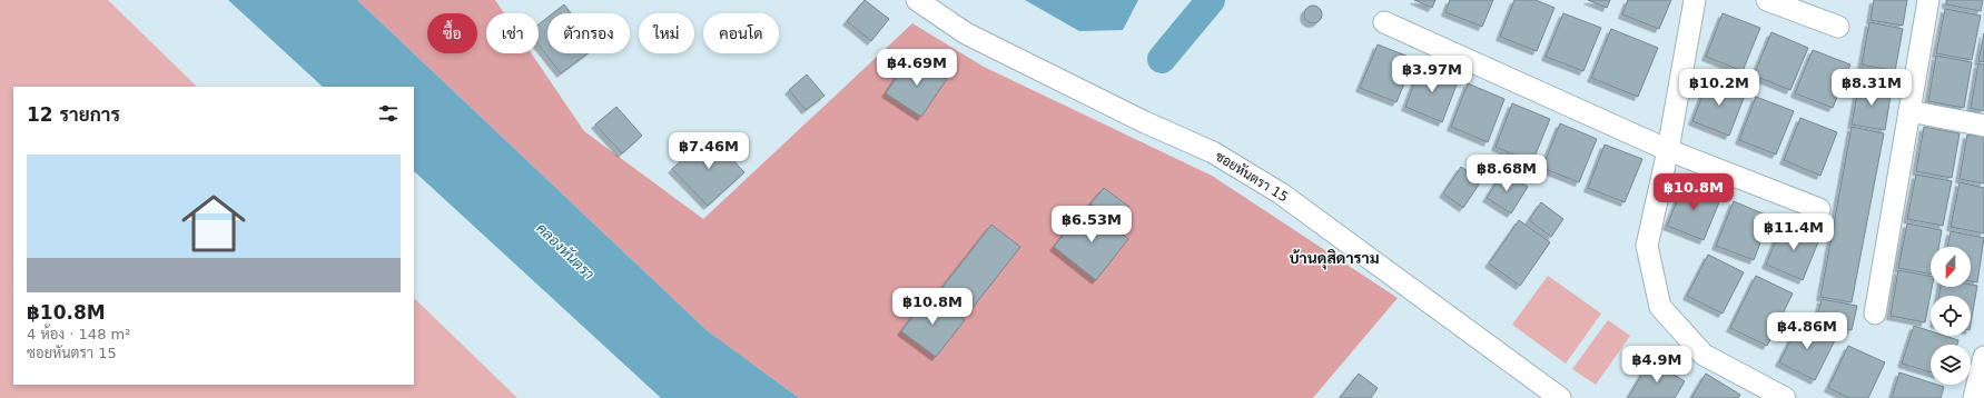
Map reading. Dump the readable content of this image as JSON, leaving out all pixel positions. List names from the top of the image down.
{
  "streets": {
    "street": ["ซอยหันตรา 15"]
  },
  "districts": ["บ้านดุสิดาราม"],
  "water": ["คลองหันตรา"],
  "north": "bottom",
  "page": {
    "chip": [
      "ซื้อ",
      "เช่า",
      "ตัวกรอง",
      "ใหม่",
      "คอนโด"
    ],
    "price": [
      "฿4.69M",
      "฿3.97M",
      "฿10.2M",
      "฿8.31M",
      "฿7.46M",
      "฿8.68M",
      "฿10.8M",
      "฿6.53M",
      "฿11.4M",
      "฿10.8M",
      "฿4.86M",
      "฿4.9M"
    ],
    "heading": "12 รายการ",
    "list": [
      {
        "name": "฿10.8M",
        "note": "4 ห้อง · 148 m² · ซอยหันตรา 15"
      }
    ]
  }
}
